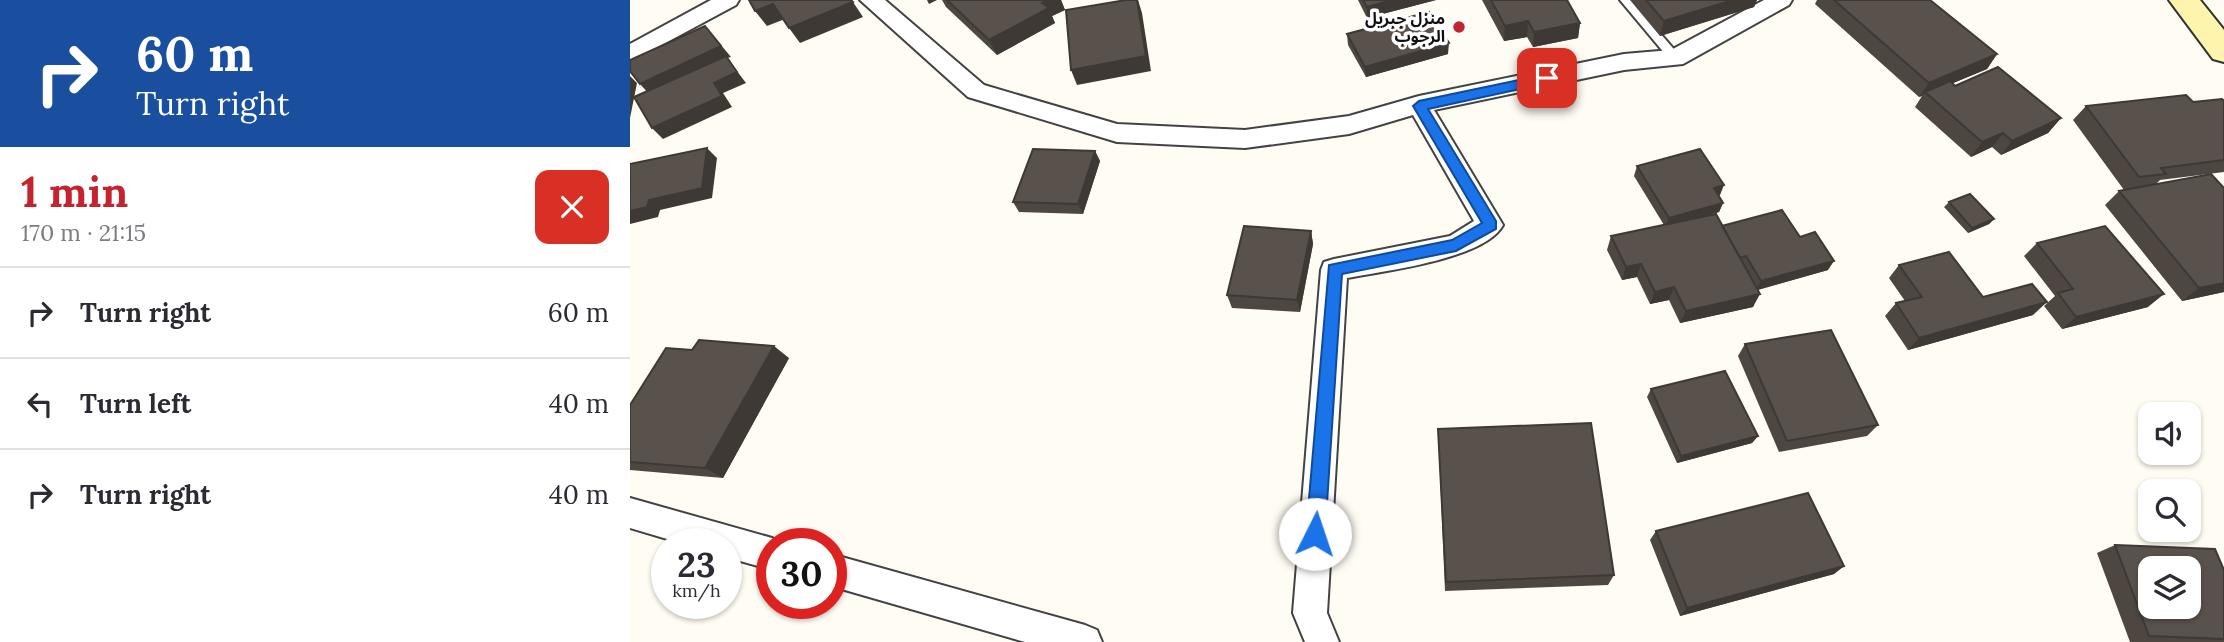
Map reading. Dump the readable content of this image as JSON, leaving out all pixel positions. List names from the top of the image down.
{
  "places": ["منزل جبريل الرجوب"],
  "page": {
    "turn": ["60 m", "Turn right"],
    "heading": ["1 min", "170 m · 21:15"],
    "list": [
      {
        "name": "Turn right",
        "value": "60 m"
      },
      {
        "name": "Turn left",
        "value": "40 m"
      },
      {
        "name": "Turn right",
        "value": "40 m"
      }
    ],
    "speed": "23 km/h",
    "limit": "30"
  }
}
